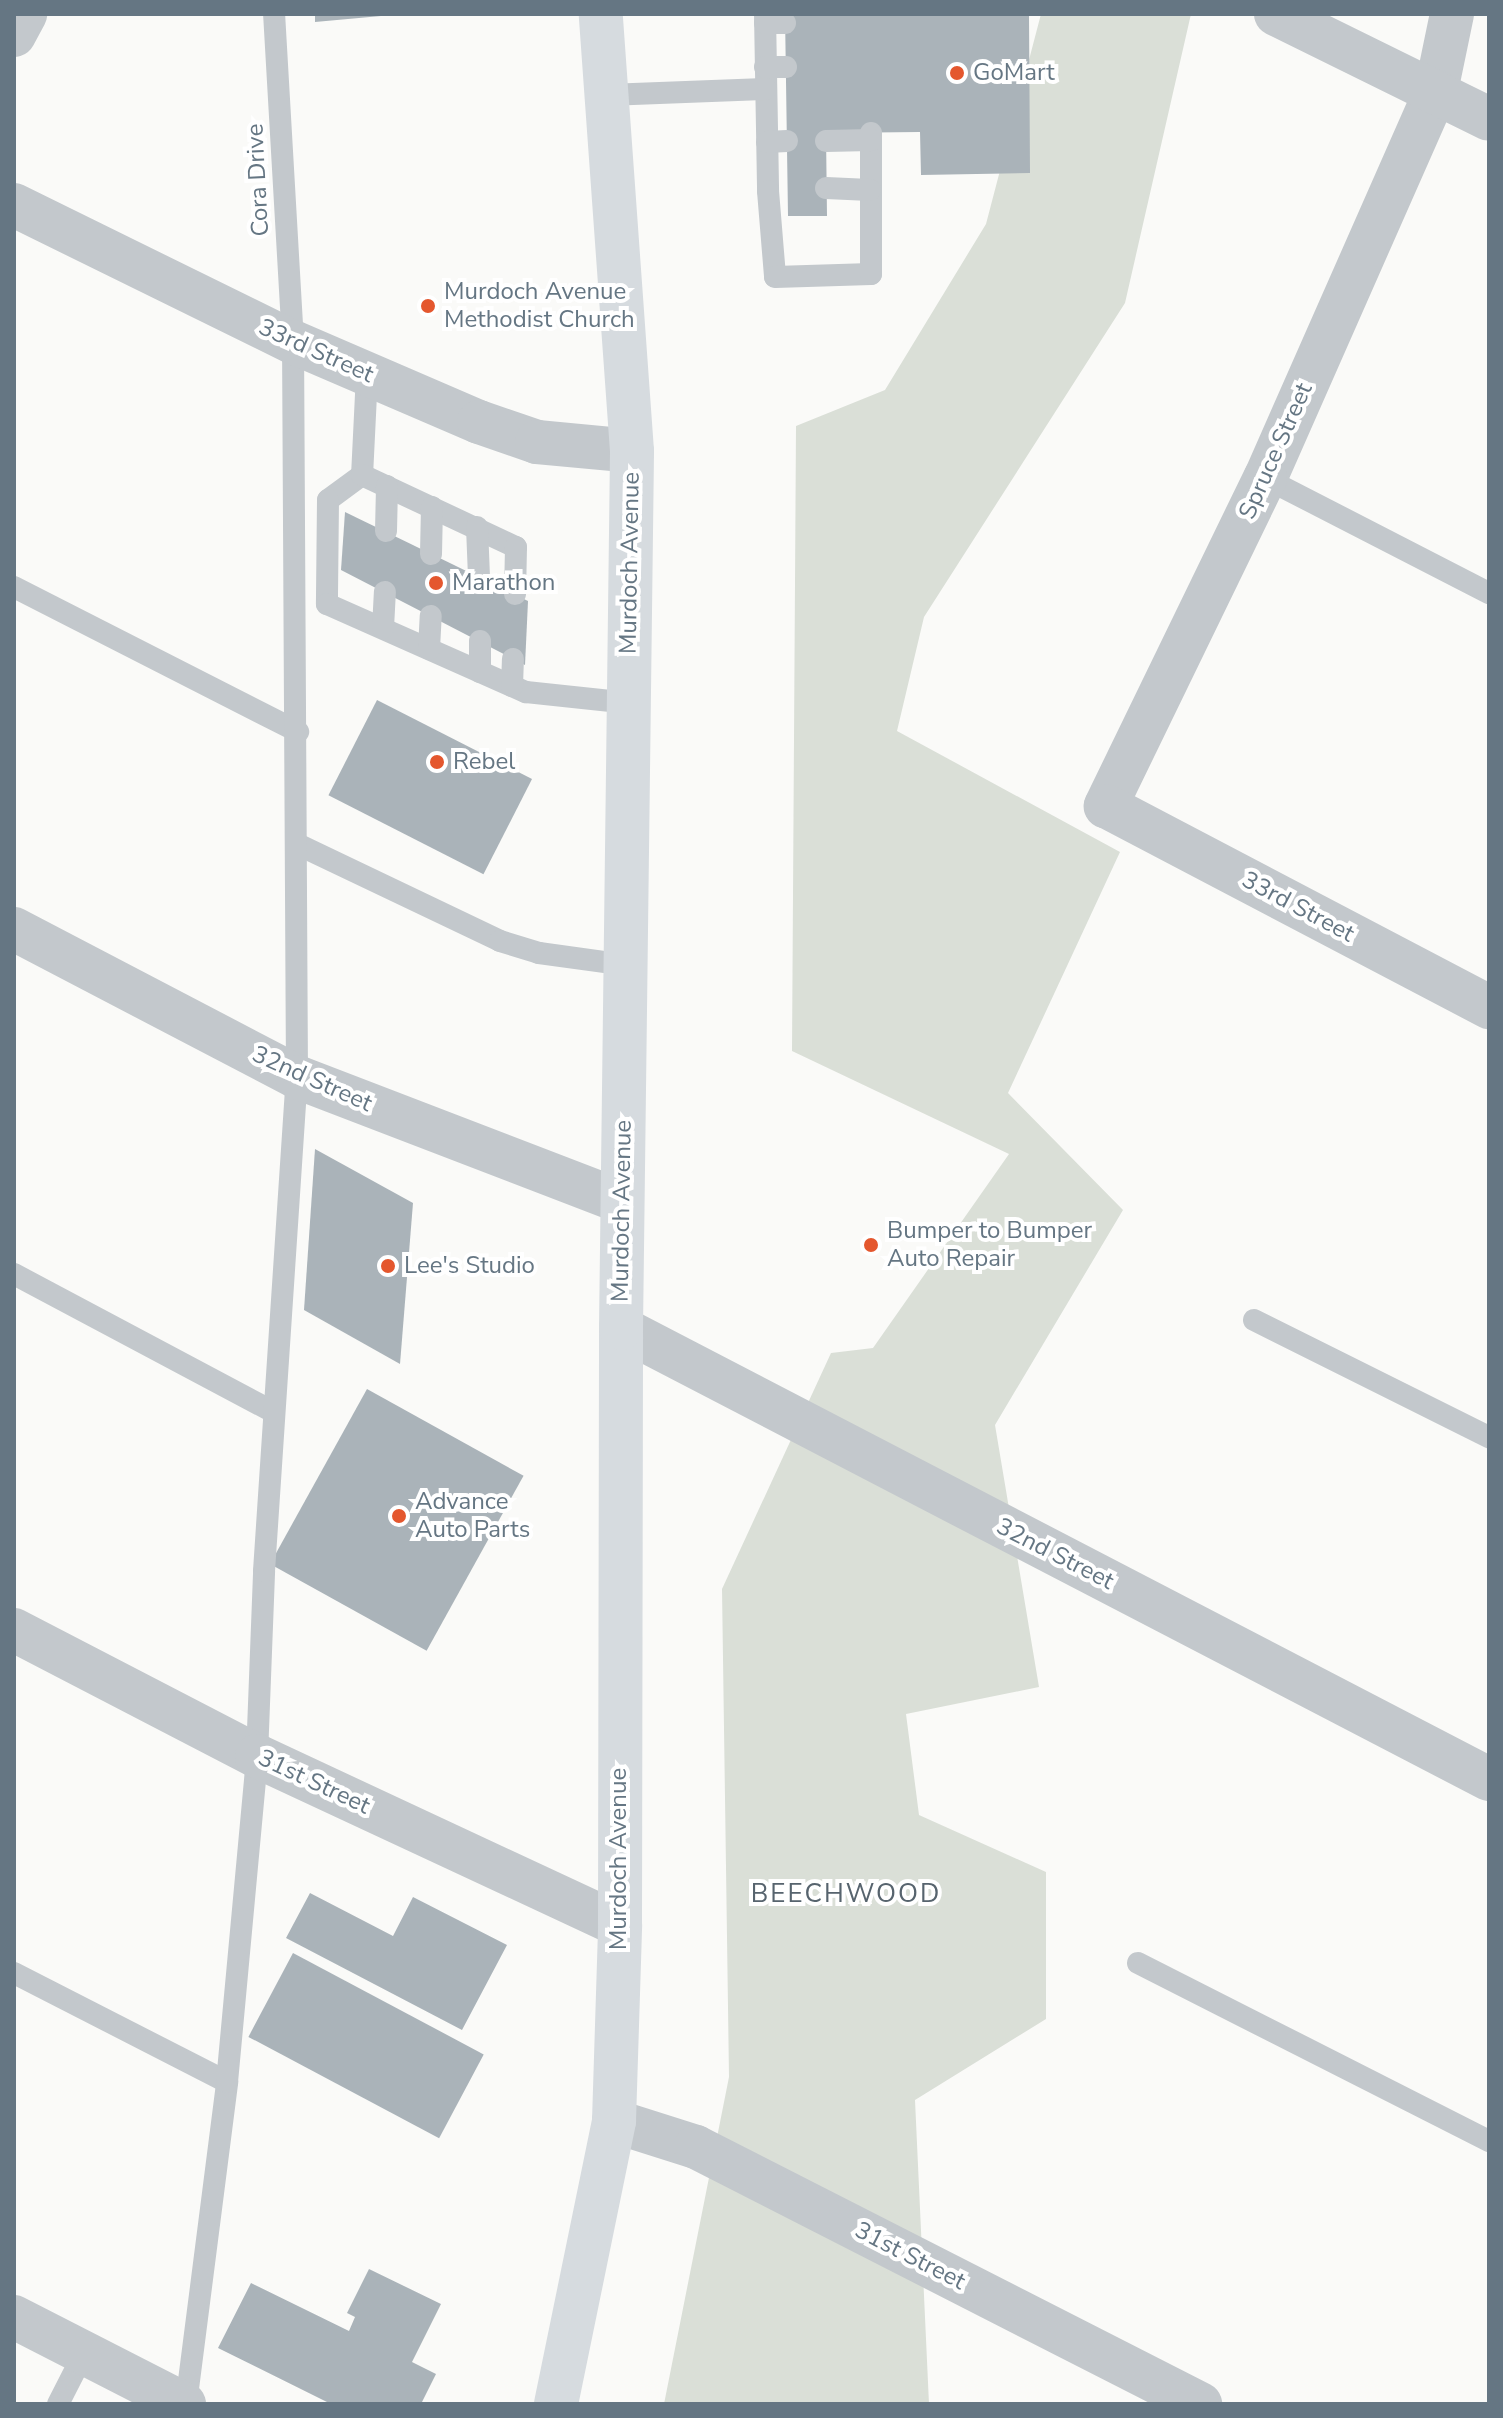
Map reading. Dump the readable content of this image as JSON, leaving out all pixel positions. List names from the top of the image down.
{
  "streets": {
    "main road": ["Murdoch Avenue"],
    "street": [
      "33rd Street",
      "Spruce Street",
      "32nd Street",
      "31st Street"
    ],
    "lane": ["Cora Drive"]
  },
  "crossings": [
    ["Cora Drive", "33rd Street"],
    ["Cora Drive", "32nd Street"],
    ["Cora Drive", "31st Street"],
    ["33rd Street", "Spruce Street"],
    ["33rd Street", "Murdoch Avenue"],
    ["Murdoch Avenue", "32nd Street"],
    ["Murdoch Avenue", "31st Street"]
  ],
  "districts": ["BEECHWOOD"],
  "places": [
    "GoMart",
    "Murdoch Avenue Methodist Church",
    "Marathon",
    "Rebel",
    "Bumper to Bumper Auto Repair",
    "Lee's Studio",
    "Advance Auto Parts"
  ]
}
